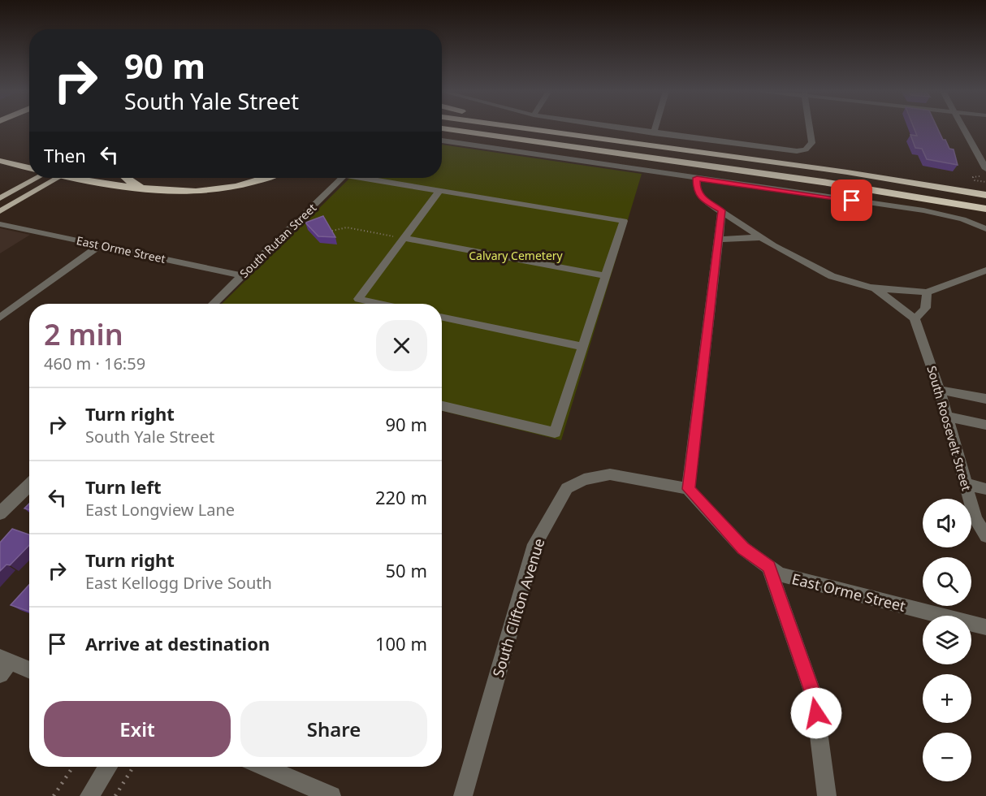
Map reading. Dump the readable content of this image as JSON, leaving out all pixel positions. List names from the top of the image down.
{
  "streets": {
    "street": [
      "South Rutan Street",
      "East Orme Street",
      "South Roosevelt Street",
      "South Clifton Avenue"
    ]
  },
  "crossings": [
    ["South Rutan Street", "East Orme Street"],
    ["East Orme Street", "South Clifton Avenue"]
  ],
  "parks": ["Calvary Cemetery"],
  "page": {
    "turn": ["90 m", "South Yale Street"],
    "then": "Then",
    "heading": ["2 min", "460 m · 16:59"],
    "list": [
      {
        "name": "Turn right",
        "note": "South Yale Street",
        "value": "90 m"
      },
      {
        "name": "Turn left",
        "note": "East Longview Lane",
        "value": "220 m"
      },
      {
        "name": "Turn right",
        "note": "East Kellogg Drive South",
        "value": "50 m"
      },
      {
        "name": "Arrive at destination",
        "value": "100 m"
      }
    ],
    "map_buttons": ["+", "−"],
    "buttons": ["Exit", "Share"]
  }
}
